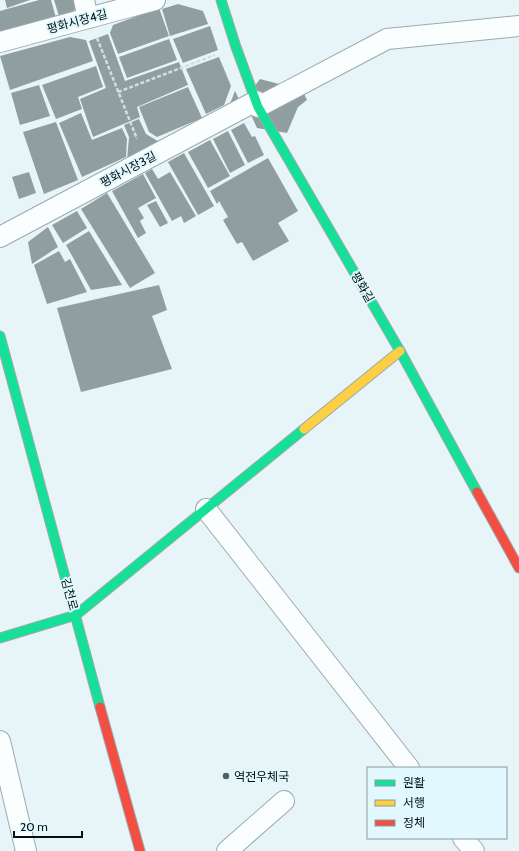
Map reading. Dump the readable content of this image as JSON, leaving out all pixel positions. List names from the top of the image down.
{
  "streets": {
    "street": [
      "평화시장4길",
      "평화시장3길",
      "평화길",
      "김천로"
    ]
  },
  "crossings": [
    ["평화시장3길", "평화길"]
  ],
  "places": ["역전우체국"],
  "legend": ["원활", "서행", "정체"],
  "scale_bar": "20 m"
}
